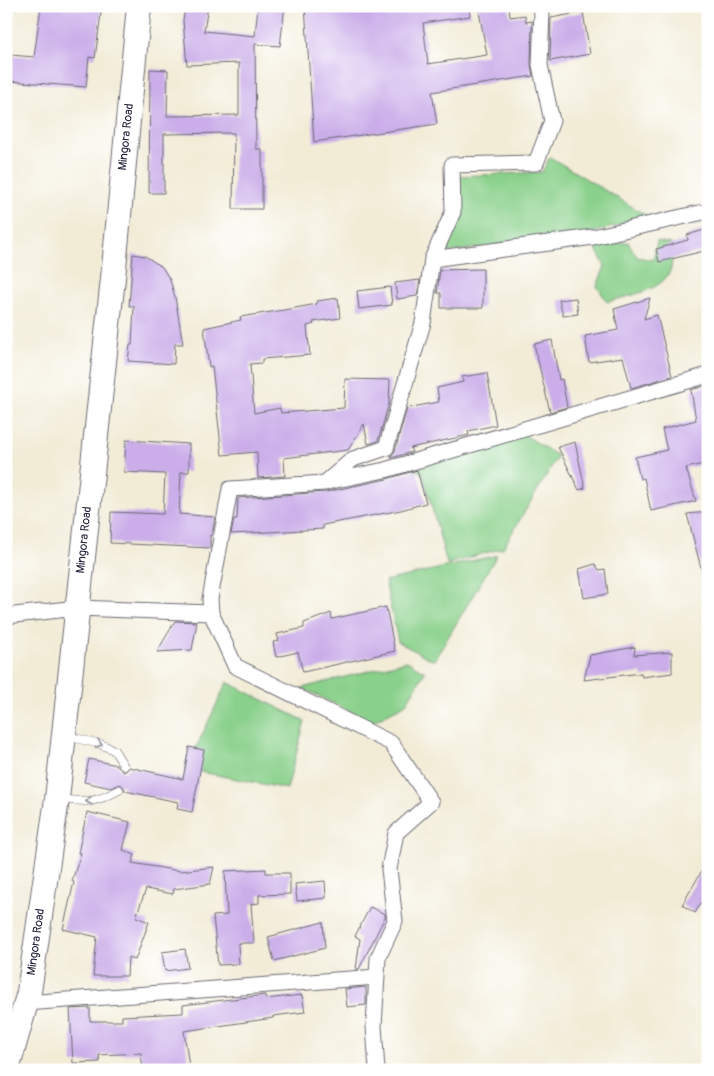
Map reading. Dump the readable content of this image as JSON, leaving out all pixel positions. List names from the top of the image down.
{
  "streets": {
    "main road": ["Mingora Road"]
  }
}
